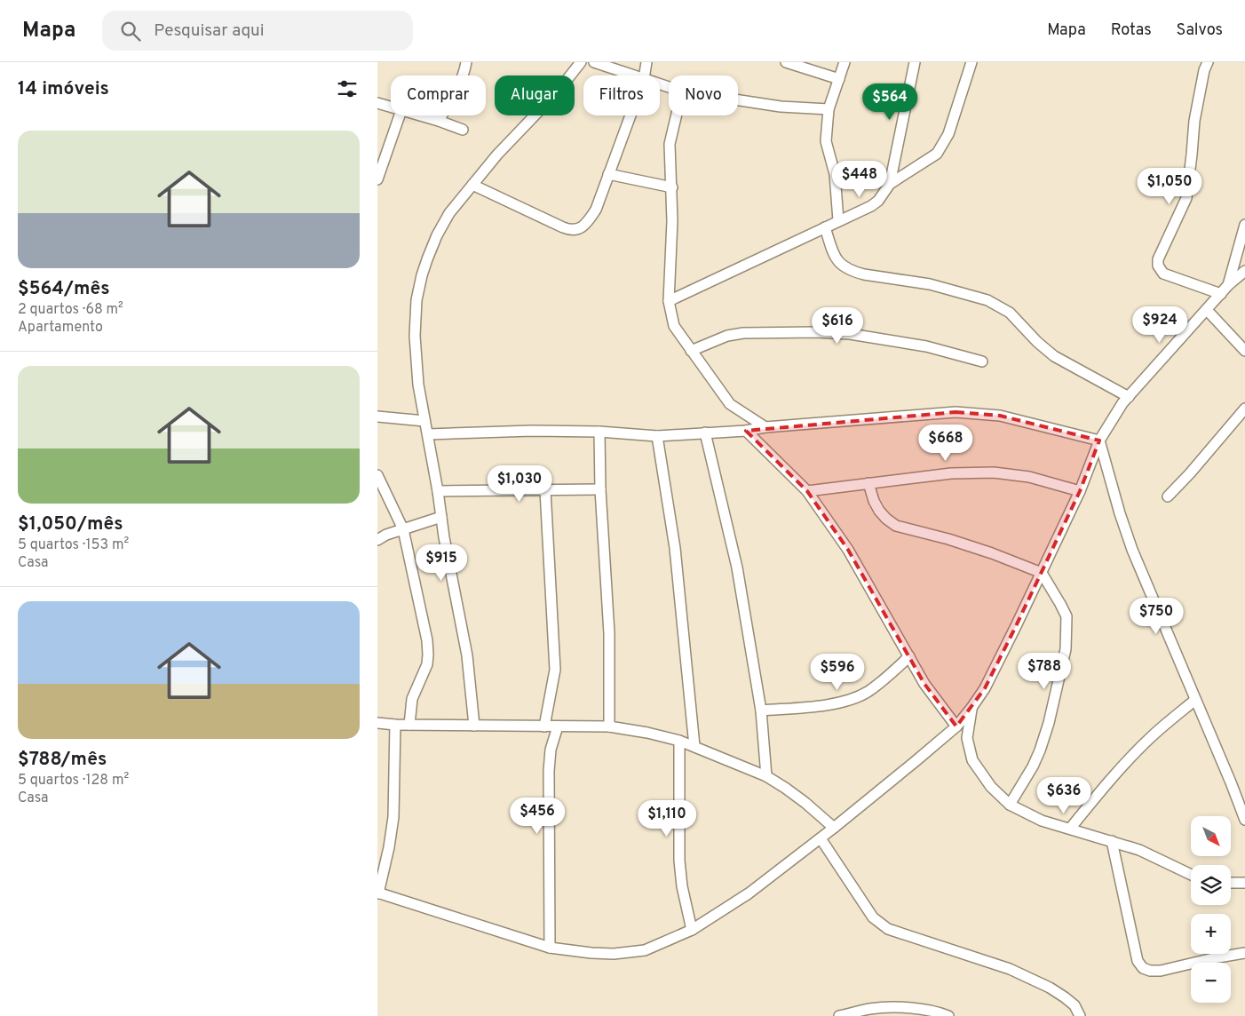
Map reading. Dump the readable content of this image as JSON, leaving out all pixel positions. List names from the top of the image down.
{
  "north": "bottom right",
  "page": {
    "header": "Mapa",
    "search": "Pesquisar aqui",
    "nav": ["Mapa", "Rotas", "Salvos"],
    "heading": "14 imóveis",
    "chip": [
      "Comprar",
      "Alugar",
      "Filtros",
      "Novo"
    ],
    "price": [
      "$564",
      "$448",
      "$1,050",
      "$924",
      "$616",
      "$668",
      "$1,030",
      "$915",
      "$750",
      "$788",
      "$596",
      "$636",
      "$456",
      "$1,110"
    ],
    "list": [
      {
        "name": "$564/mês",
        "note": "2 quartos · 68 m² · Apartamento"
      },
      {
        "name": "$1,050/mês",
        "note": "5 quartos · 153 m² · Casa"
      },
      {
        "name": "$788/mês",
        "note": "5 quartos · 128 m² · Casa"
      }
    ],
    "map_buttons": ["+", "−"]
  }
}
